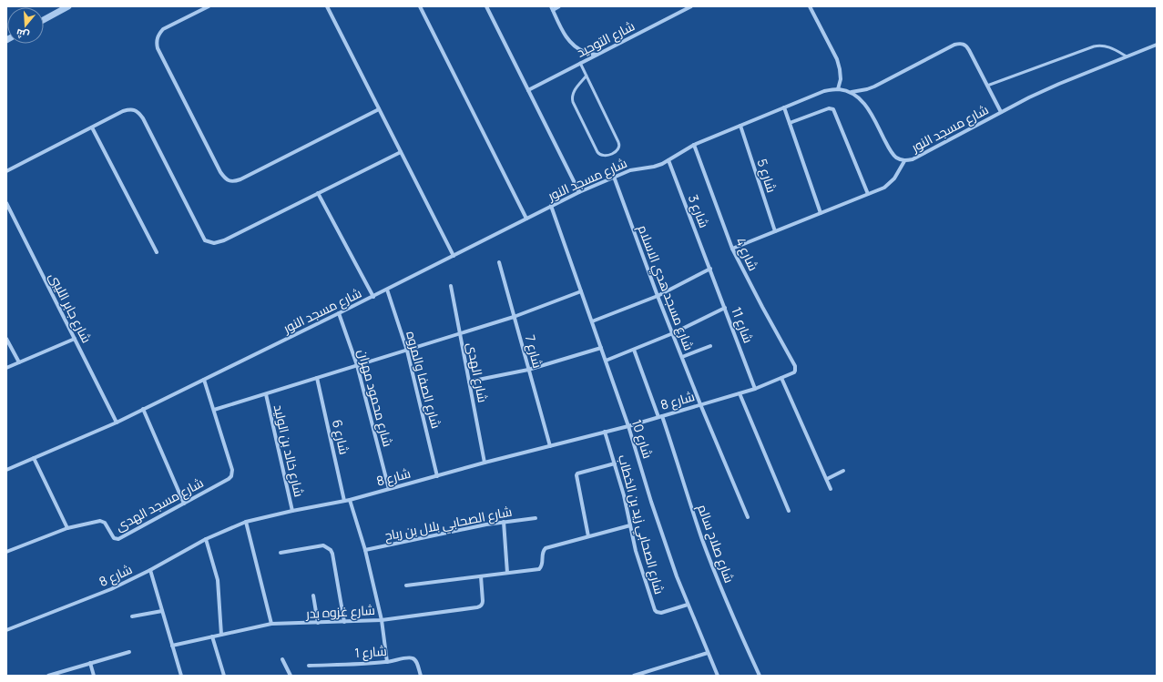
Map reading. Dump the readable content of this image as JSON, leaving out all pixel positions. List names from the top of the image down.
{
  "streets": {
    "street": [
      "شارع التوحيد",
      "شارع مسجد النور",
      "شارع 5",
      "شارع 3",
      "شارع 4",
      "شارع مسجد هدي الاسلام",
      "شارع جابر الليبى",
      "شارع 11",
      "شارع 7",
      "شارع الهدى",
      "شارع الصفا والمروه",
      "شارع محمود مهران",
      "شارع 8",
      "شارع 6",
      "شارع 10",
      "شارع خالد بن الوليد",
      "شارع مسجد الهدى",
      "شارع الصحابي بلال بن رباح",
      "شارع الصحابي زيد بن الخطاب",
      "شارع صلاح سالم",
      "شارع غزوه بدر",
      "شارع 1"
    ]
  },
  "crossings": [
    ["شارع مسجد النور", "شارع 5"],
    ["شارع مسجد النور", "شارع 3"],
    ["شارع مسجد النور", "شارع 4"],
    ["شارع مسجد النور", "شارع مسجد هدي الاسلام"],
    ["شارع مسجد النور", "شارع جابر الليبى"],
    ["شارع مسجد النور", "شارع الصفا والمروه"],
    ["شارع مسجد النور", "شارع محمود مهران"],
    ["شارع مسجد النور", "شارع 10"],
    ["شارع مسجد النور", "شارع مسجد الهدى"],
    ["شارع 3", "شارع 11"],
    ["شارع 4", "شارع 8"],
    ["شارع مسجد هدي الاسلام", "شارع 8"],
    ["شارع 11", "شارع 8"],
    ["شارع 7", "شارع 8"],
    ["شارع الهدى", "شارع 8"],
    ["شارع الصفا والمروه", "شارع 8"],
    ["شارع محمود مهران", "شارع 8"],
    ["شارع 8", "شارع 6"],
    ["شارع 8", "شارع 10"],
    ["شارع 8", "شارع خالد بن الوليد"],
    ["شارع 8", "شارع الصحابي زيد بن الخطاب"],
    ["شارع 8", "شارع صلاح سالم"],
    ["شارع 10", "شارع الصحابي زيد بن الخطاب"],
    ["شارع 10", "شارع صلاح سالم"]
  ],
  "north": "bottom"
}
